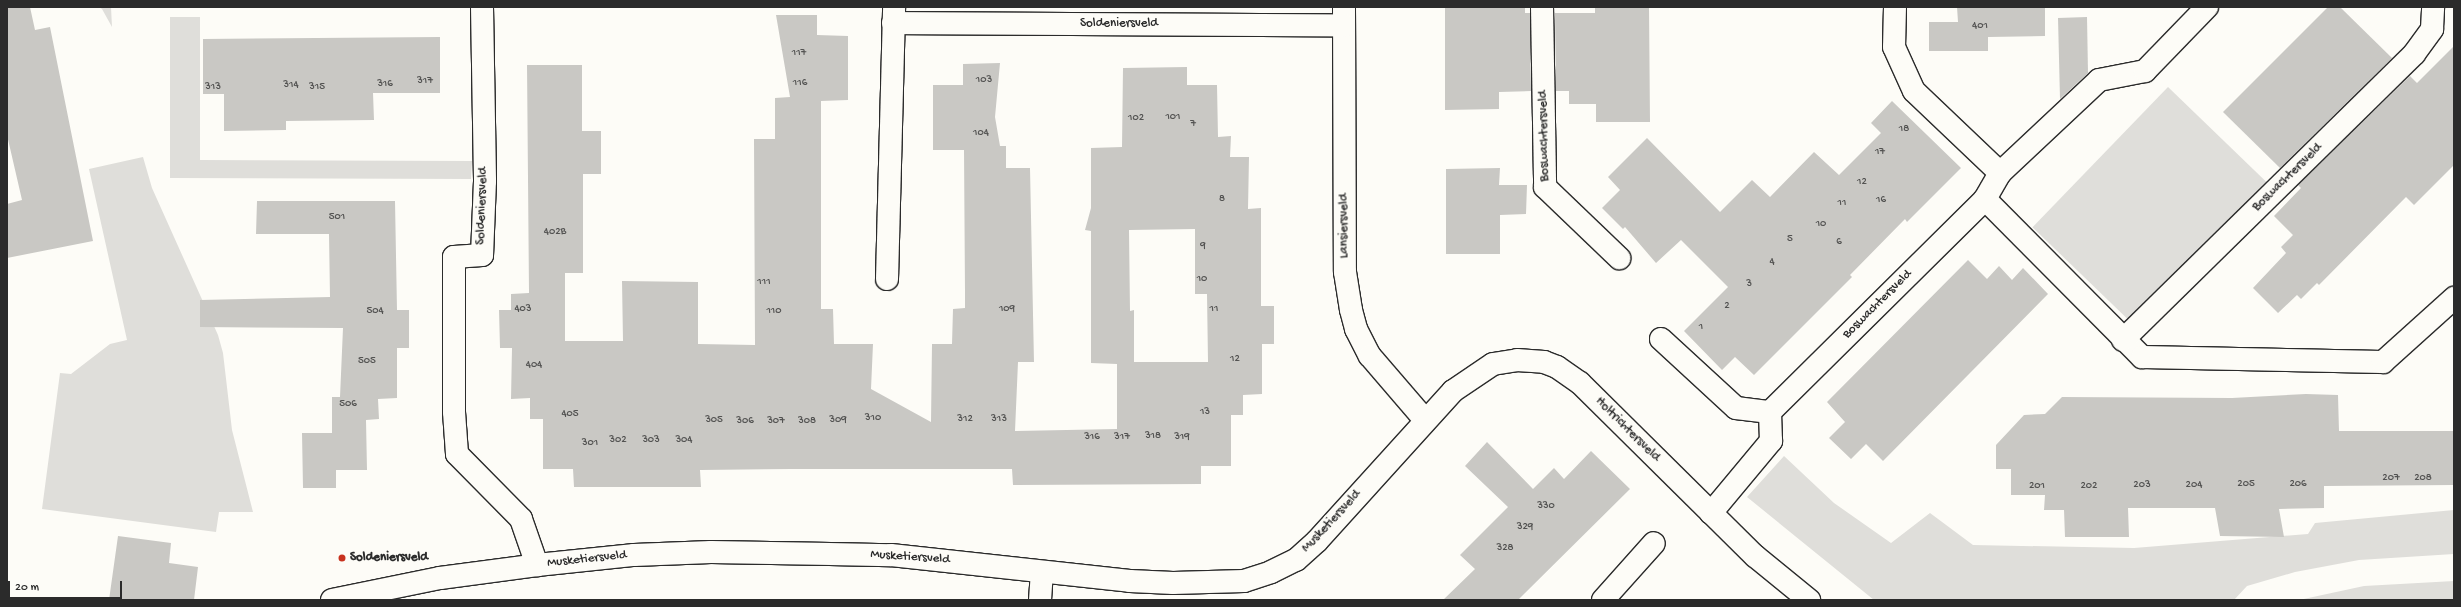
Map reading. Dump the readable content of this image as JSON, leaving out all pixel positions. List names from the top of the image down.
{
  "streets": {
    "street": [
      "Soldeniersveld",
      "Boswachtersveld",
      "Lansiersveld",
      "Holtrichtersveld",
      "Musketiersveld"
    ]
  },
  "crossings": [
    ["Soldeniersveld", "Lansiersveld"],
    ["Soldeniersveld", "Musketiersveld"],
    ["Lansiersveld", "Holtrichtersveld"],
    ["Lansiersveld", "Musketiersveld"],
    ["Holtrichtersveld", "Musketiersveld"]
  ],
  "places": ["Soldeniersveld"],
  "house_numbers": [
    "401",
    "117",
    "103",
    "317",
    "116",
    "316",
    "314",
    "313",
    "315",
    "101",
    "102",
    "7",
    "18",
    "104",
    "17",
    "12",
    "8",
    "16",
    "11",
    "501",
    "10",
    "402B",
    "5",
    "6",
    "9",
    "4",
    "10",
    "111",
    "3",
    "2",
    "403",
    "109",
    "11",
    "504",
    "110",
    "1",
    "12",
    "505",
    "404",
    "506",
    "13",
    "405",
    "310",
    "312",
    "313",
    "305",
    "309",
    "306",
    "307",
    "308",
    "318",
    "316",
    "317",
    "319",
    "302",
    "303",
    "304",
    "301",
    "207",
    "208",
    "205",
    "206",
    "203",
    "204",
    "201",
    "202",
    "330",
    "329",
    "328"
  ],
  "scale_bar": "20 m"
}
